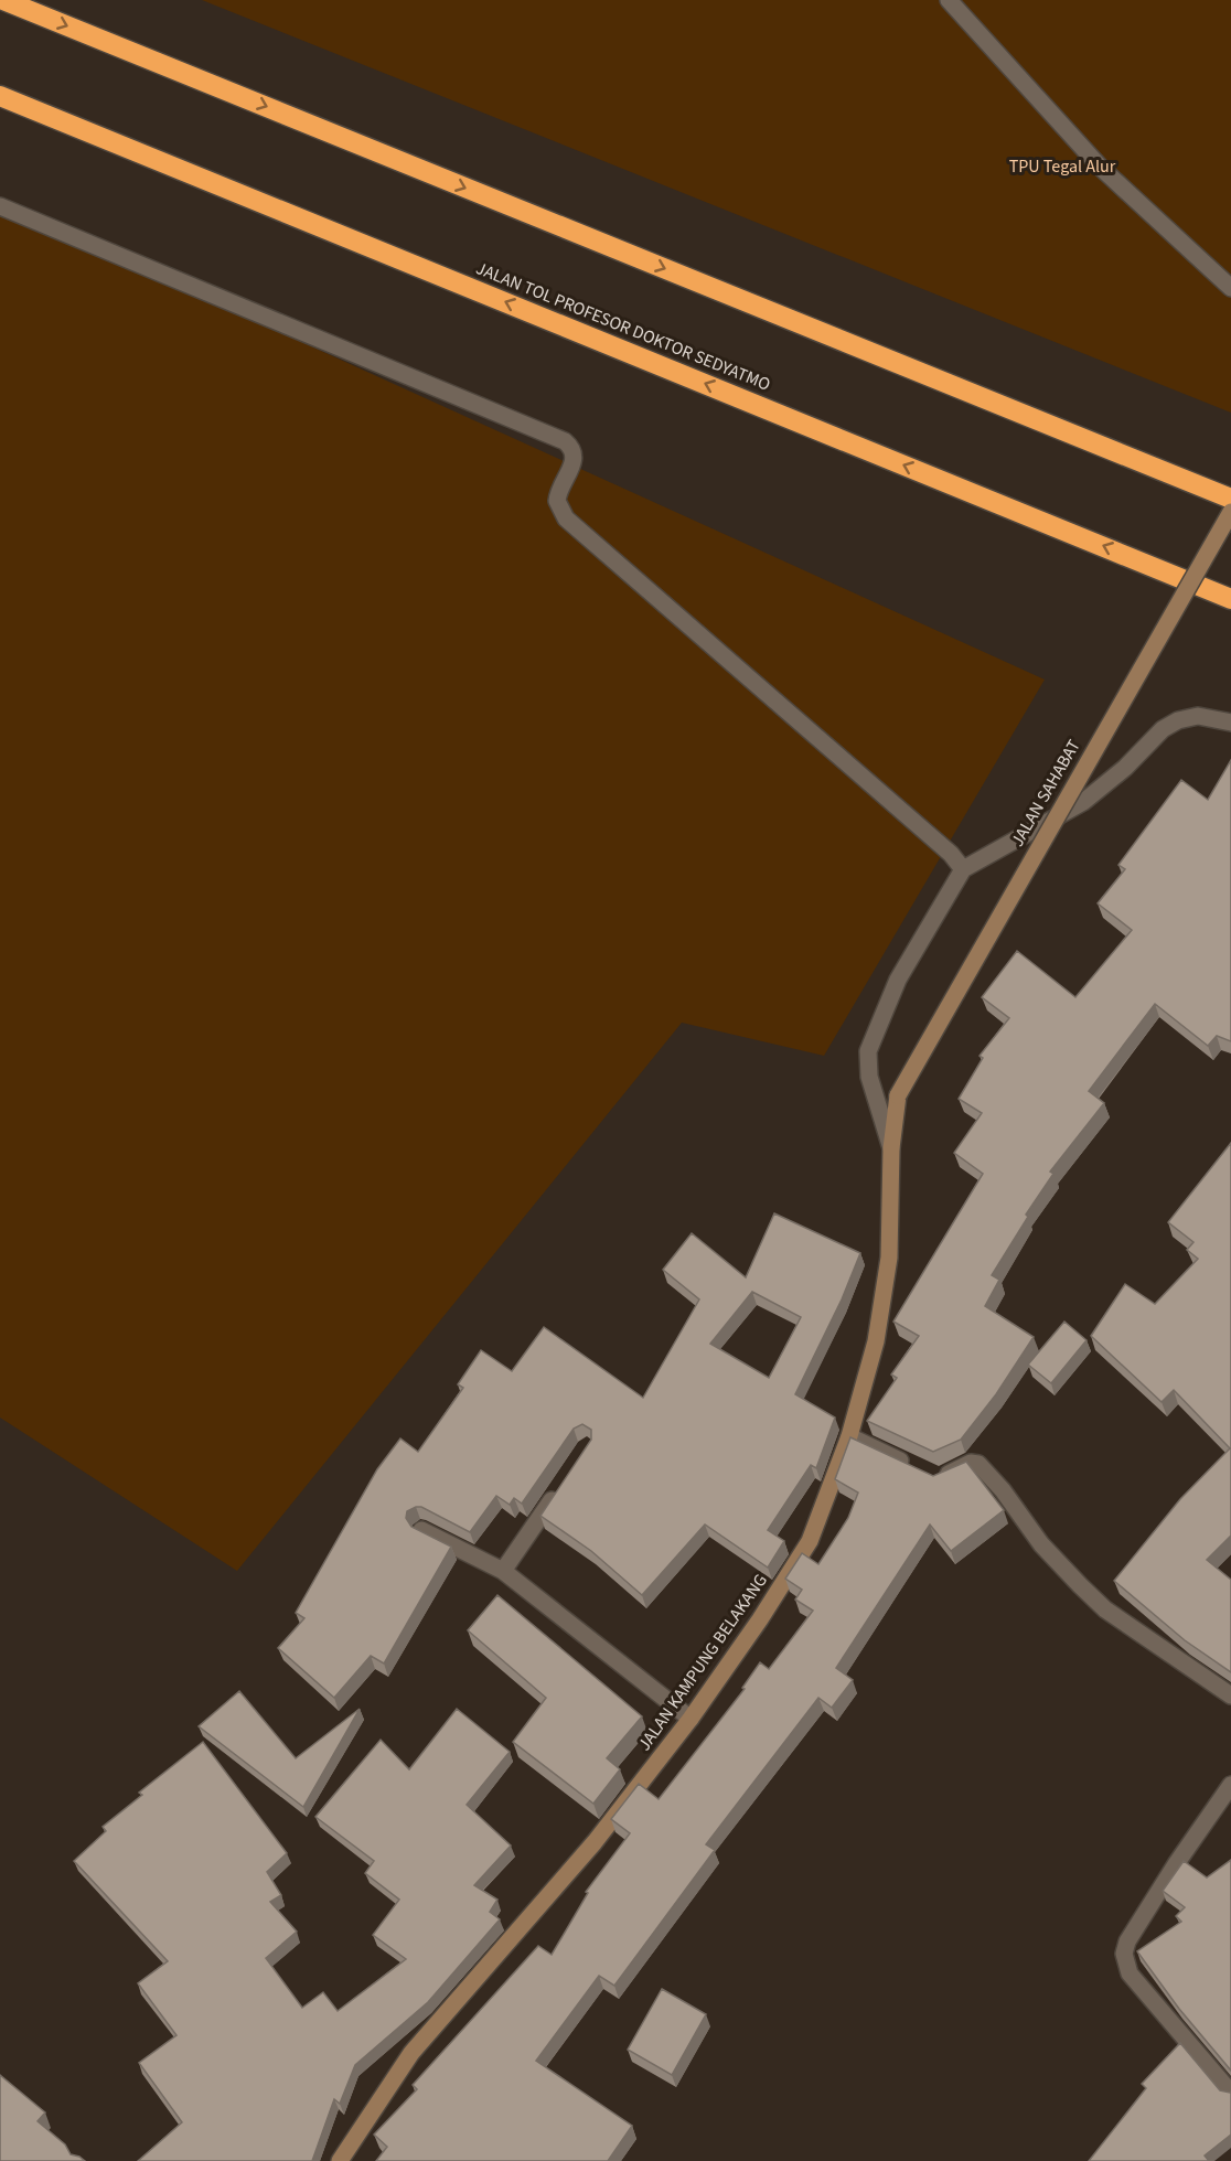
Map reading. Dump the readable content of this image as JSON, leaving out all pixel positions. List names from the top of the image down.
{
  "streets": {
    "highway": ["JALAN TOL PROFESOR DOKTOR SEDYATMO"],
    "street": ["JALAN SAHABAT", "JALAN KAMPUNG BELAKANG"]
  },
  "crossings": [
    ["JALAN SAHABAT", "JALAN KAMPUNG BELAKANG"]
  ],
  "parks": ["TPU Tegal Alur"]
}
